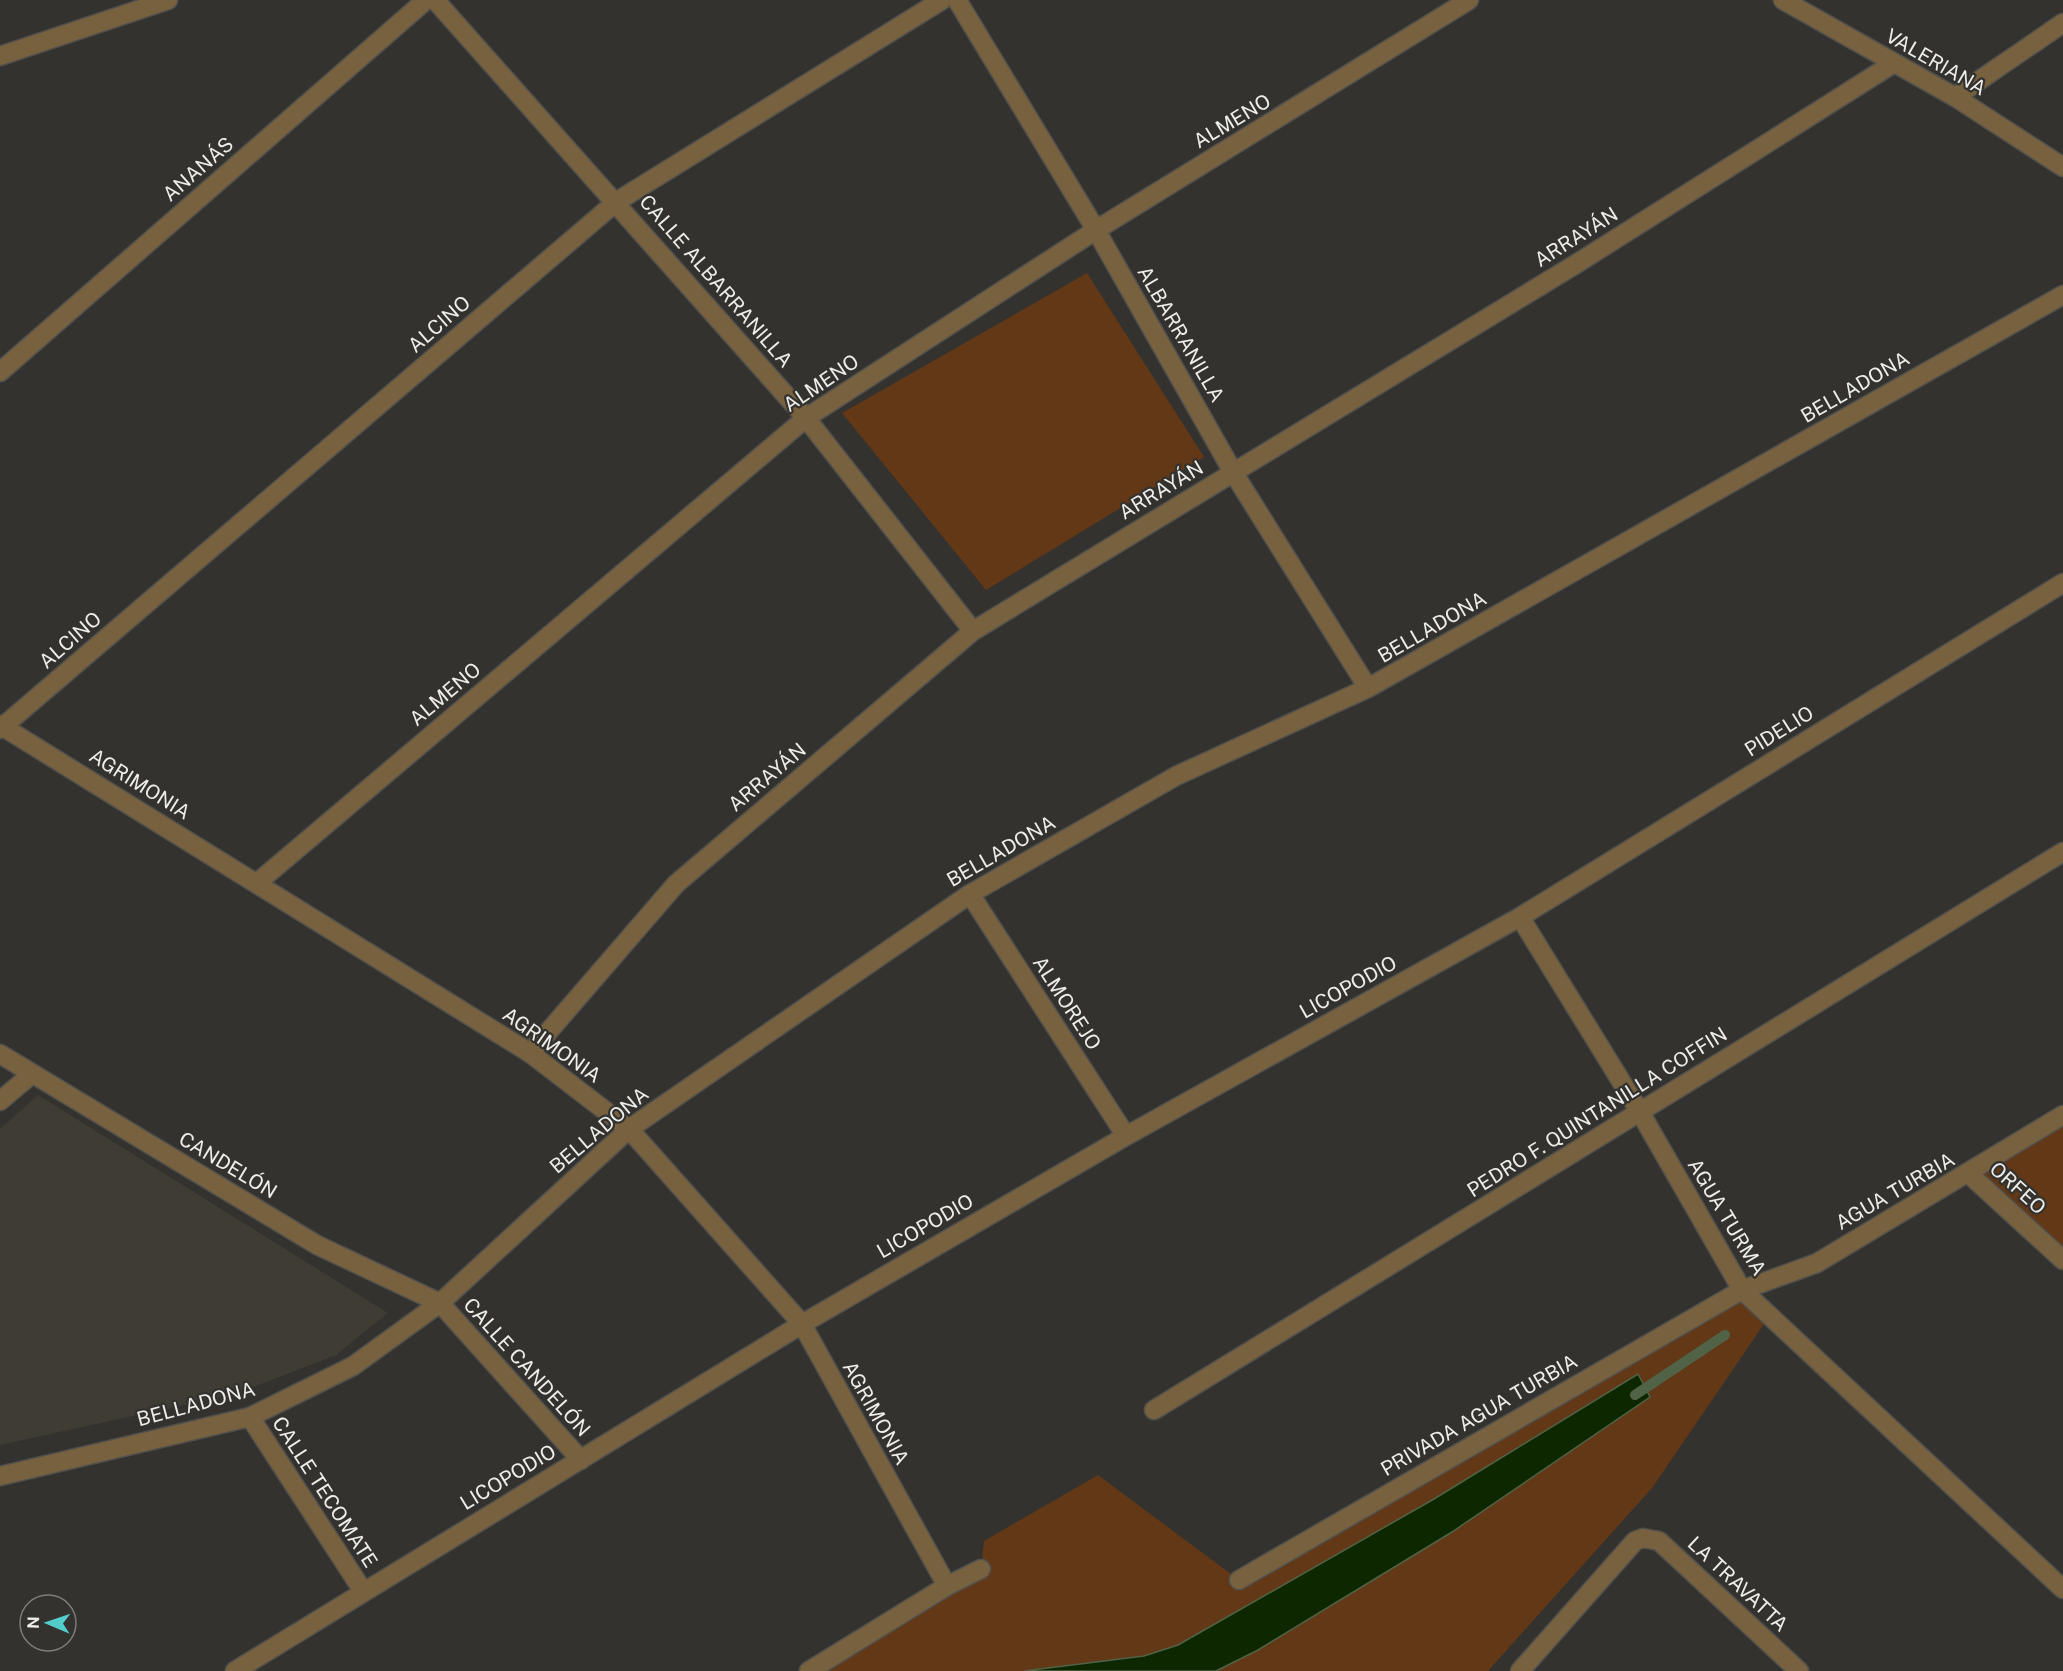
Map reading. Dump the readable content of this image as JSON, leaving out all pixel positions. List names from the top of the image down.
{
  "streets": {
    "street": [
      "VALERIANA",
      "ALMENO",
      "ANANÁS",
      "ARRAYÁN",
      "CALLE ALBARRANILLA",
      "ALCINO",
      "ALBARRANILLA",
      "BELLADONA",
      "PIDELIO",
      "AGRIMONIA",
      "LICOPODIO",
      "ALMOREJO",
      "PEDRO F. QUINTANILLA COFFIN",
      "CANDELÓN",
      "ORFEO",
      "AGUA TURBIA",
      "AGUA TURMA",
      "CALLE CANDELÓN",
      "PRIVADA AGUA TURBIA",
      "CALLE TECOMATE",
      "LA TRAVATTA"
    ]
  },
  "crossings": [
    ["VALERIANA", "ARRAYÁN"],
    ["ALMENO", "CALLE ALBARRANILLA"],
    ["ALMENO", "ALBARRANILLA"],
    ["ALMENO", "AGRIMONIA"],
    ["ARRAYÁN", "CALLE ALBARRANILLA"],
    ["ARRAYÁN", "ALBARRANILLA"],
    ["ARRAYÁN", "AGRIMONIA"],
    ["CALLE ALBARRANILLA", "ALCINO"],
    ["ALCINO", "AGRIMONIA"],
    ["ALBARRANILLA", "BELLADONA"],
    ["BELLADONA", "AGRIMONIA"],
    ["BELLADONA", "ALMOREJO"],
    ["BELLADONA", "CANDELÓN"],
    ["BELLADONA", "CALLE CANDELÓN"],
    ["BELLADONA", "CALLE TECOMATE"],
    ["PIDELIO", "LICOPODIO"],
    ["PIDELIO", "AGUA TURMA"],
    ["AGRIMONIA", "LICOPODIO"],
    ["LICOPODIO", "ALMOREJO"],
    ["LICOPODIO", "AGUA TURMA"],
    ["LICOPODIO", "CALLE CANDELÓN"],
    ["LICOPODIO", "CALLE TECOMATE"],
    ["PEDRO F. QUINTANILLA COFFIN", "AGUA TURMA"],
    ["CANDELÓN", "CALLE CANDELÓN"],
    ["ORFEO", "AGUA TURBIA"],
    ["AGUA TURBIA", "AGUA TURMA"],
    ["AGUA TURBIA", "PRIVADA AGUA TURBIA"],
    ["AGUA TURMA", "PRIVADA AGUA TURBIA"]
  ],
  "north": "left"
}
